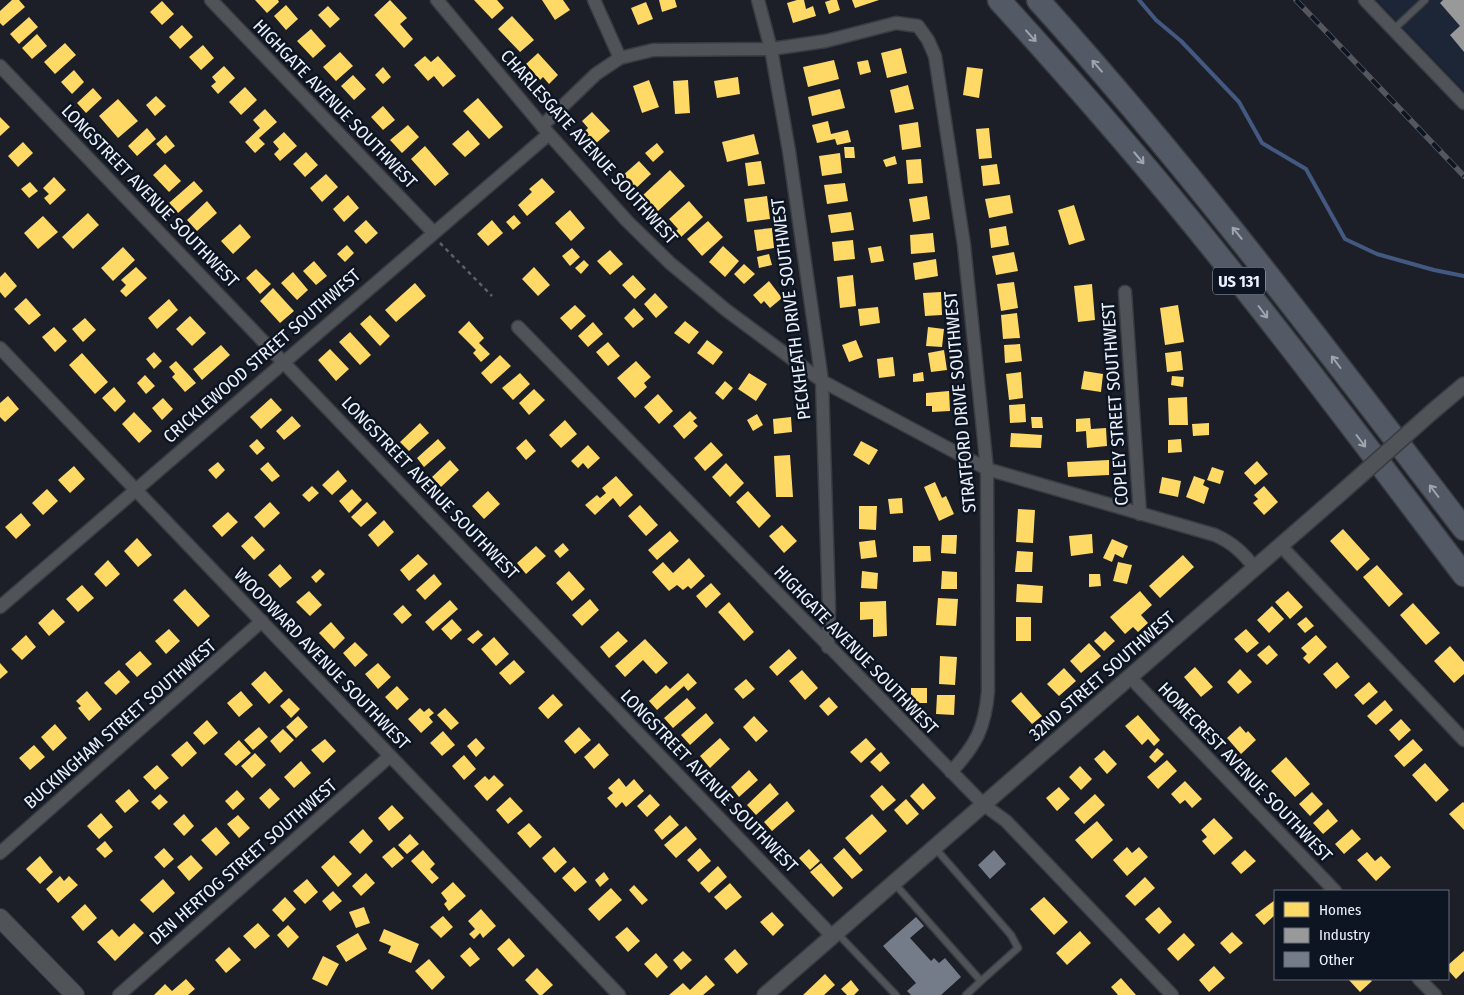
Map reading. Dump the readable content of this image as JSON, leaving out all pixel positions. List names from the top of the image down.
{
  "streets": {
    "highway": ["US 131"],
    "street": [
      "HIGHGATE AVENUE SOUTHWEST",
      "CHARLESGATE AVENUE SOUTHWEST",
      "LONGSTREET AVENUE SOUTHWEST",
      "PECKHEATH DRIVE SOUTHWEST",
      "CRICKLEWOOD STREET SOUTHWEST",
      "STRATFORD DRIVE SOUTHWEST",
      "COPLEY STREET SOUTHWEST",
      "WOODWARD AVENUE SOUTHWEST",
      "32ND STREET SOUTHWEST",
      "BUCKINGHAM STREET SOUTHWEST",
      "HOMECREST AVENUE SOUTHWEST",
      "DEN HERTOG STREET SOUTHWEST"
    ]
  },
  "crossings": [
    ["HIGHGATE AVENUE SOUTHWEST", "PECKHEATH DRIVE SOUTHWEST"],
    ["HIGHGATE AVENUE SOUTHWEST", "CRICKLEWOOD STREET SOUTHWEST"],
    ["HIGHGATE AVENUE SOUTHWEST", "STRATFORD DRIVE SOUTHWEST"],
    ["HIGHGATE AVENUE SOUTHWEST", "32ND STREET SOUTHWEST"],
    ["CHARLESGATE AVENUE SOUTHWEST", "PECKHEATH DRIVE SOUTHWEST"],
    ["CHARLESGATE AVENUE SOUTHWEST", "CRICKLEWOOD STREET SOUTHWEST"],
    ["CHARLESGATE AVENUE SOUTHWEST", "STRATFORD DRIVE SOUTHWEST"],
    ["CHARLESGATE AVENUE SOUTHWEST", "COPLEY STREET SOUTHWEST"],
    ["CHARLESGATE AVENUE SOUTHWEST", "32ND STREET SOUTHWEST"],
    ["LONGSTREET AVENUE SOUTHWEST", "CRICKLEWOOD STREET SOUTHWEST"],
    ["LONGSTREET AVENUE SOUTHWEST", "32ND STREET SOUTHWEST"],
    ["PECKHEATH DRIVE SOUTHWEST", "CRICKLEWOOD STREET SOUTHWEST"],
    ["CRICKLEWOOD STREET SOUTHWEST", "STRATFORD DRIVE SOUTHWEST"],
    ["CRICKLEWOOD STREET SOUTHWEST", "WOODWARD AVENUE SOUTHWEST"],
    ["WOODWARD AVENUE SOUTHWEST", "BUCKINGHAM STREET SOUTHWEST"],
    ["WOODWARD AVENUE SOUTHWEST", "DEN HERTOG STREET SOUTHWEST"],
    ["32ND STREET SOUTHWEST", "HOMECREST AVENUE SOUTHWEST"]
  ],
  "legend": ["Homes", "Industry", "Other"]
}
